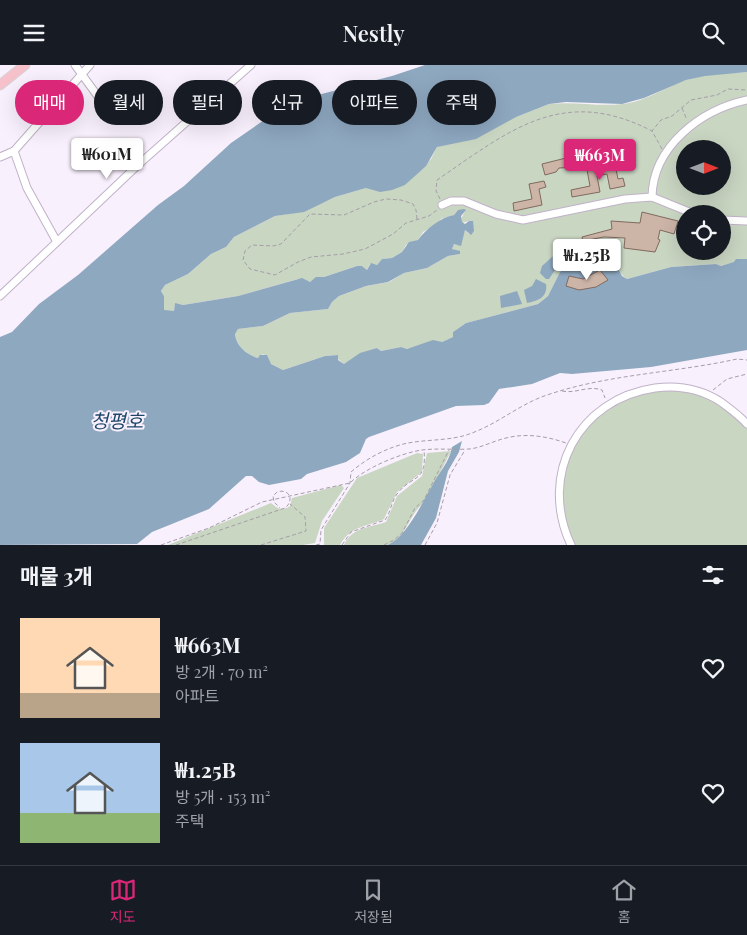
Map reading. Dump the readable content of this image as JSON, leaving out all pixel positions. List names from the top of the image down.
{
  "water": ["청평호"],
  "north": "right",
  "page": {
    "header": "Nestly",
    "chip": [
      "매매",
      "월세",
      "필터",
      "신규",
      "아파트",
      "주택"
    ],
    "price": ["₩601M", "₩663M", "₩1.25B"],
    "heading": "매물 3개",
    "list": [
      {
        "name": "₩663M",
        "note": "방 2개 · 70 m² · 아파트"
      },
      {
        "name": "₩1.25B",
        "note": "방 5개 · 153 m² · 주택"
      }
    ],
    "tabs": ["지도", "저장됨", "홈"]
  }
}
